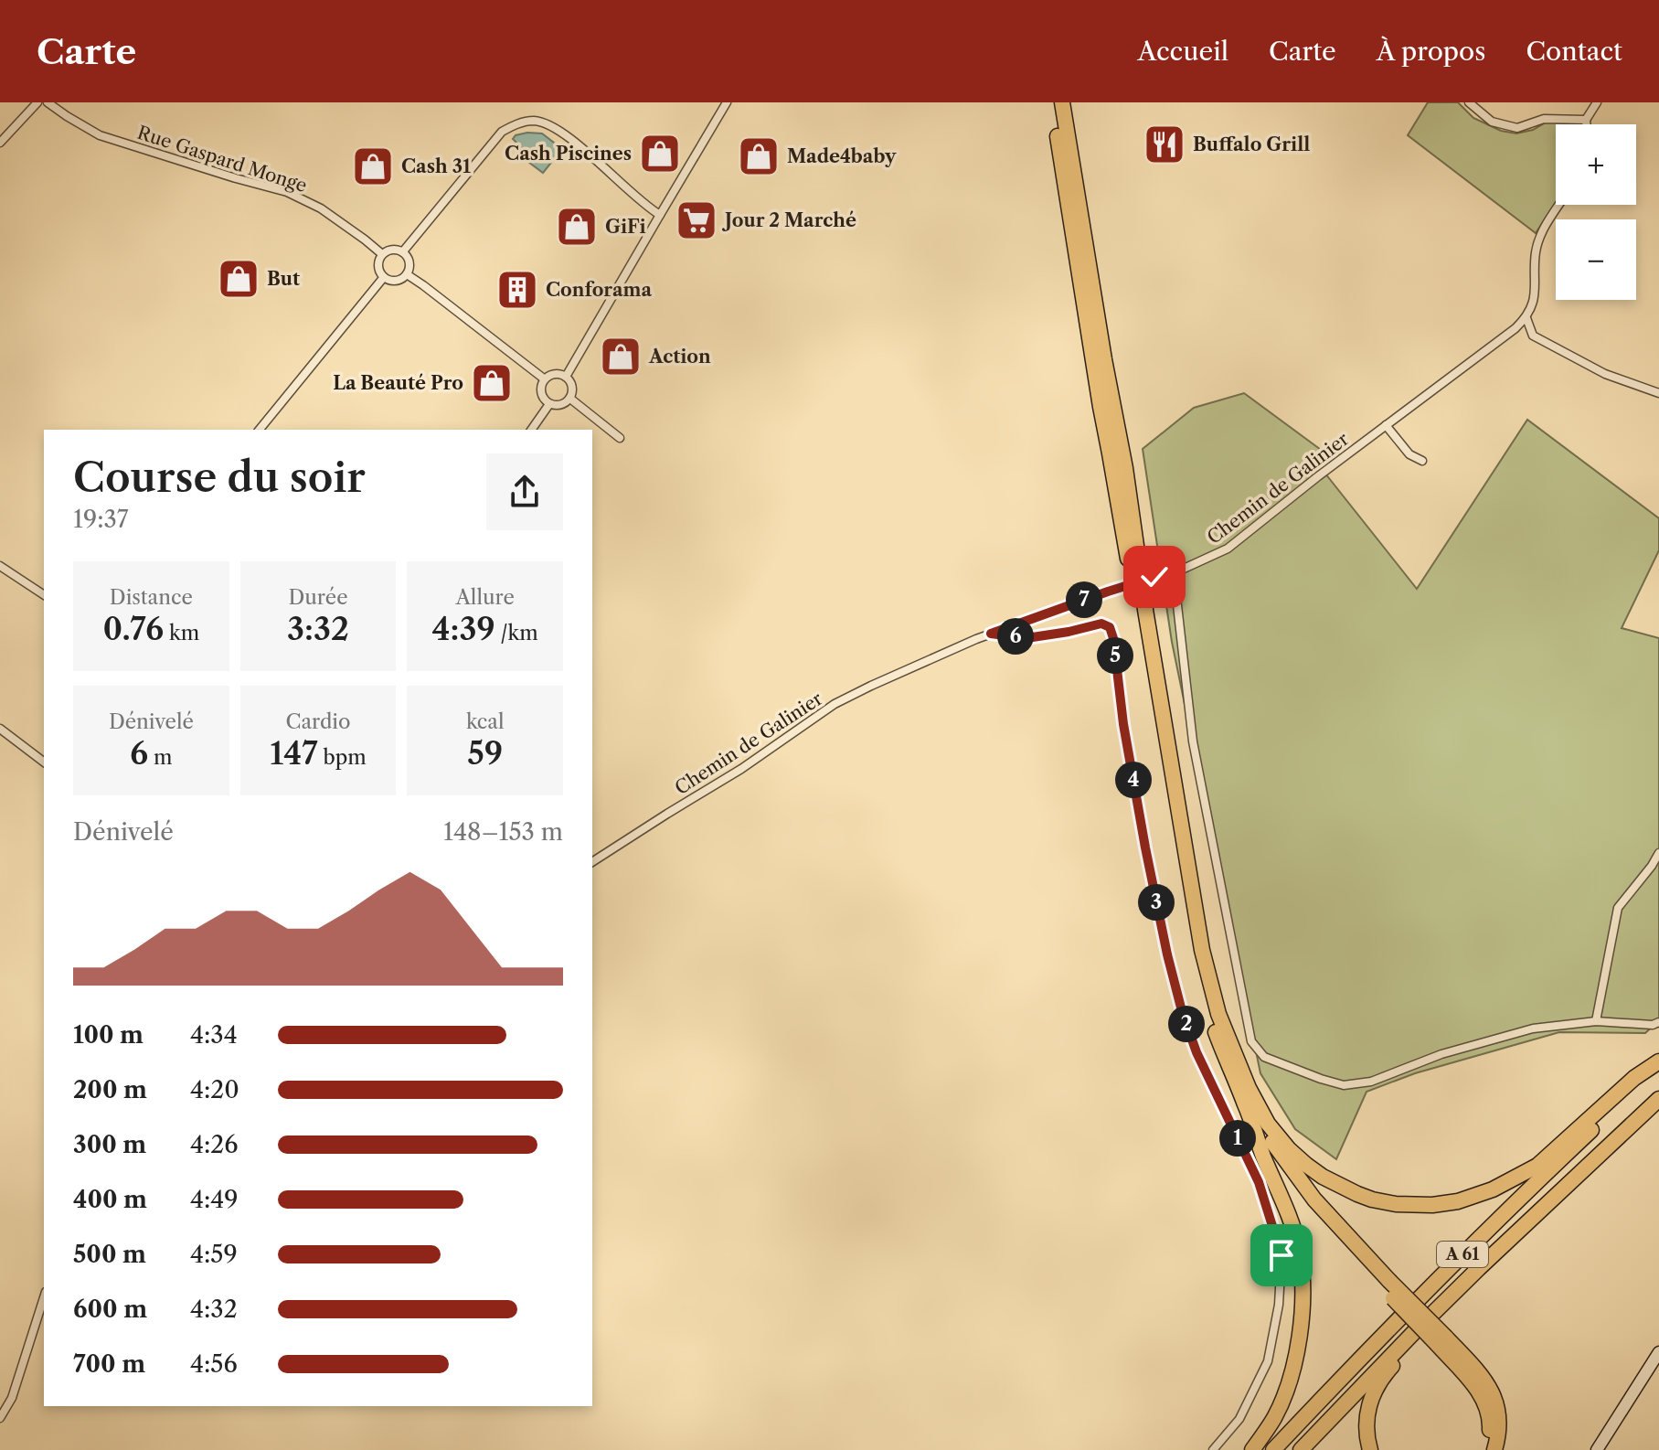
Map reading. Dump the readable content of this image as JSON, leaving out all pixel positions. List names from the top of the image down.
{
  "streets": {
    "highway": ["A 61"],
    "street": ["Rue Gaspard Monge", "Chemin de Galinier"]
  },
  "places": {
    "restaurant": ["Buffalo Grill"],
    "shop": [
      "Cash Piscines",
      "Made4baby",
      "Cash 31",
      "GiFi",
      "But",
      "Action",
      "La Beauté Pro"
    ],
    "supermarket": ["Jour 2 Marché"],
    "building": ["Conforama"]
  },
  "page": {
    "header": "Carte",
    "nav": [
      "Accueil",
      "Carte",
      "À propos",
      "Contact"
    ],
    "map_buttons": ["+", "−"],
    "heading": ["Course du soir", "19:37"],
    "stats": [
      ["Distance", "0.76 km"],
      ["Durée", "3:32"],
      ["Allure", "4:39 /km"],
      ["Dénivelé", "6 m"],
      ["Cardio", "147 bpm"],
      ["kcal", "59"]
    ],
    "pins": [
      "7",
      "6",
      "5",
      "4",
      "3",
      "2",
      "1"
    ],
    "chart": ["Dénivelé", "148–153 m"],
    "list": [
      {
        "name": "100 m",
        "note": "4:34"
      },
      {
        "name": "200 m",
        "note": "4:20"
      },
      {
        "name": "300 m",
        "note": "4:26"
      },
      {
        "name": "400 m",
        "note": "4:49"
      },
      {
        "name": "500 m",
        "note": "4:59"
      },
      {
        "name": "600 m",
        "note": "4:32"
      },
      {
        "name": "700 m",
        "note": "4:56"
      }
    ]
  }
}
